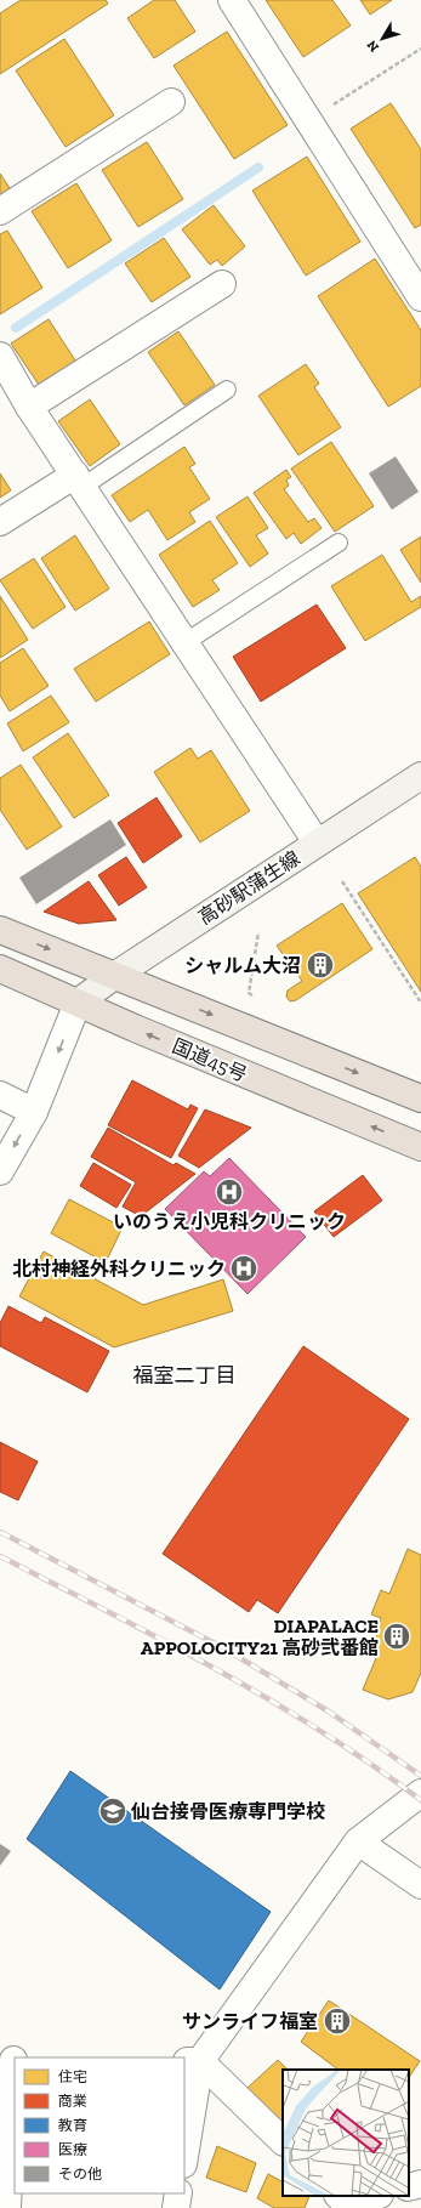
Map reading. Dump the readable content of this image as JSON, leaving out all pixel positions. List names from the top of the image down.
{
  "streets": {
    "highway": ["国道45号"],
    "street": ["高砂駅蒲生線"]
  },
  "crossings": [
    ["高砂駅蒲生線", "国道45号"]
  ],
  "districts": ["福室二丁目"],
  "places": {
    "building": ["シャルム大沼", "DIAPALACE APPOLOCITY21 高砂弐番館", "サンライフ福室"],
    "hospital": ["いのうえ小児科クリニック", "北村神経外科クリニック"],
    "school or university": ["仙台接骨医療専門学校"]
  },
  "legend": [
    "住宅",
    "商業",
    "教育",
    "医療",
    "その他"
  ],
  "north": "bottom left"
}
